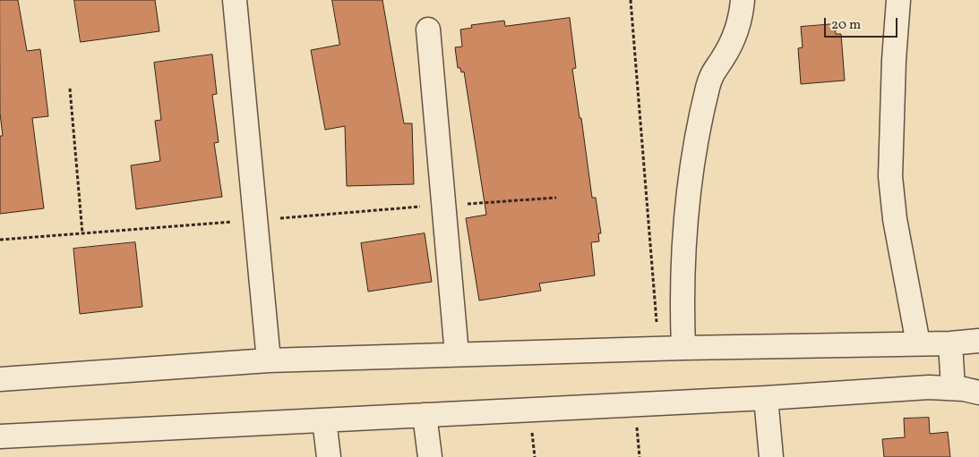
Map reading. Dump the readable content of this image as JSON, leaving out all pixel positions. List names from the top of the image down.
{
  "scale_bar": "20 m"
}
